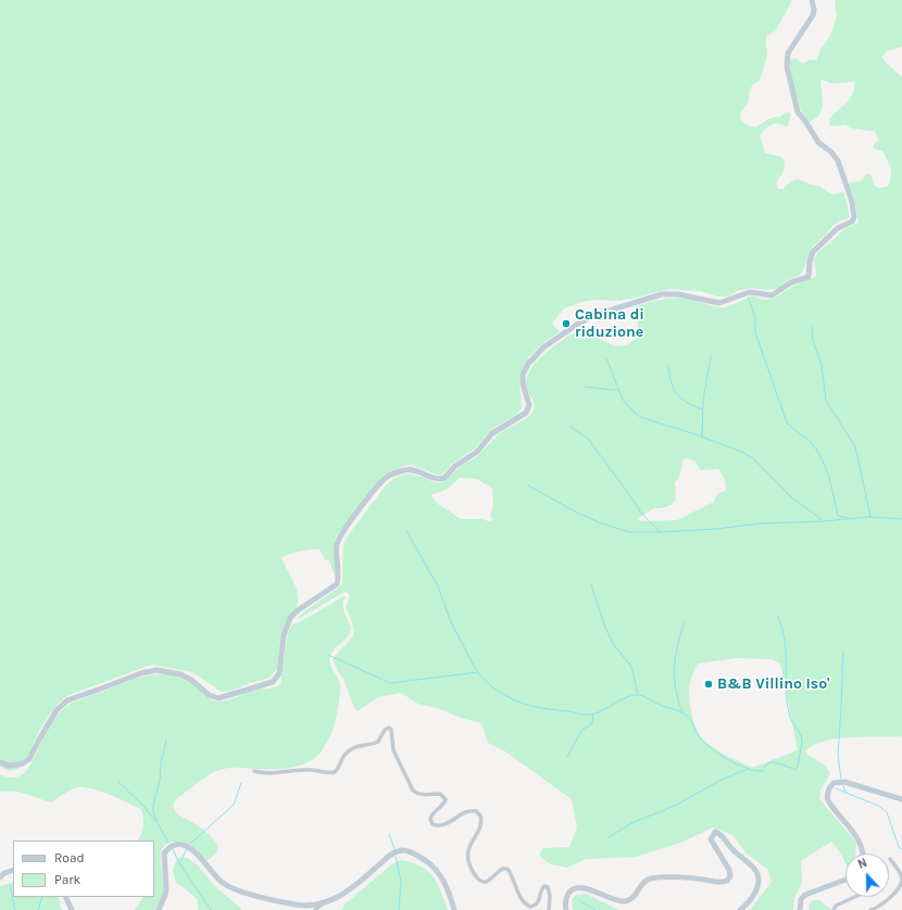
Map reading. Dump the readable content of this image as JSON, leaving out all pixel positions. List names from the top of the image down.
{
  "places": ["Cabina di riduzione", "B&B Villino Iso'"],
  "legend": ["Road", "Park"],
  "north": "top"
}
